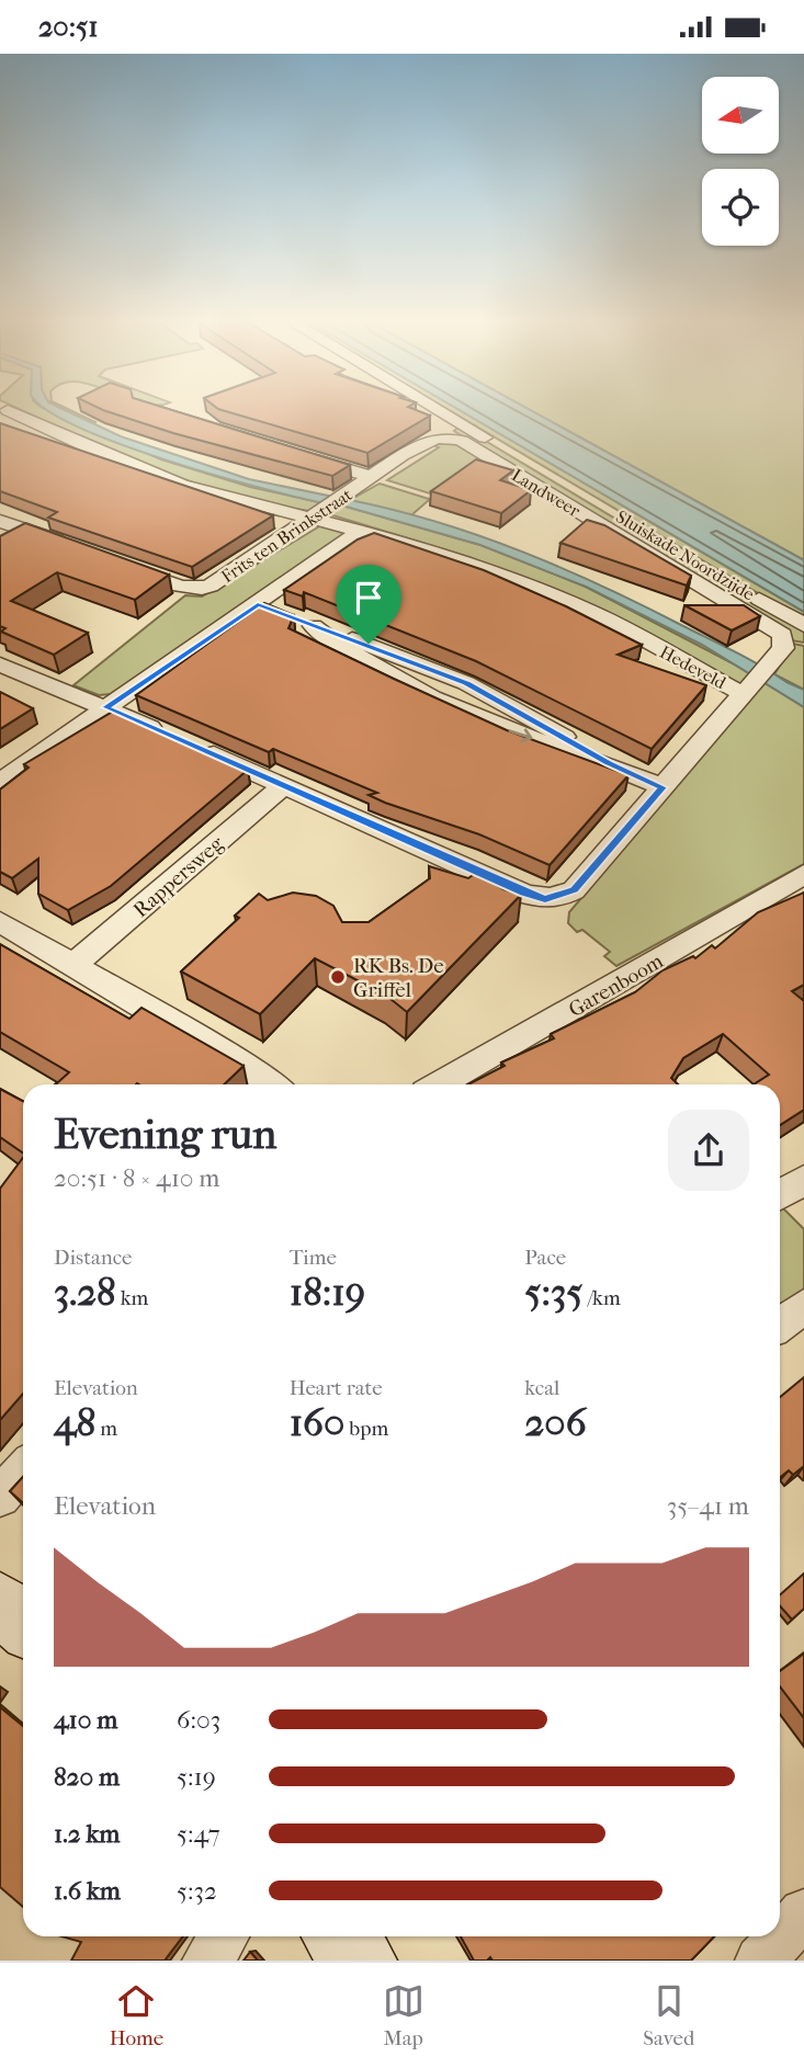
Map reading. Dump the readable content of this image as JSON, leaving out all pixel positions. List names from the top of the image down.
{
  "streets": {
    "street": [
      "Landweer",
      "Frits ten Brinkstraat",
      "Sluiskade Noordzijde",
      "Hedeveld",
      "Rappersweg",
      "Garenboom"
    ]
  },
  "crossings": [
    ["Landweer", "Frits ten Brinkstraat"],
    ["Landweer", "Hedeveld"],
    ["Frits ten Brinkstraat", "Hedeveld"],
    ["Hedeveld", "Rappersweg"]
  ],
  "places": ["RK Bs. De Griffel"],
  "north": "left",
  "page": {
    "status": "20:51",
    "heading": ["Evening run", "20:51 · 8 × 410 m"],
    "stats": [
      ["Distance", "3.28 km"],
      ["Time", "18:19"],
      ["Pace", "5:35 /km"],
      ["Elevation", "48 m"],
      ["Heart rate", "160 bpm"],
      ["kcal", "206"]
    ],
    "chart": ["Elevation", "35–41 m"],
    "list": [
      {
        "name": "410 m",
        "note": "6:03"
      },
      {
        "name": "820 m",
        "note": "5:19"
      },
      {
        "name": "1.2 km",
        "note": "5:47"
      },
      {
        "name": "1.6 km",
        "note": "5:32"
      }
    ],
    "tabs": ["Home", "Map", "Saved"]
  }
}
